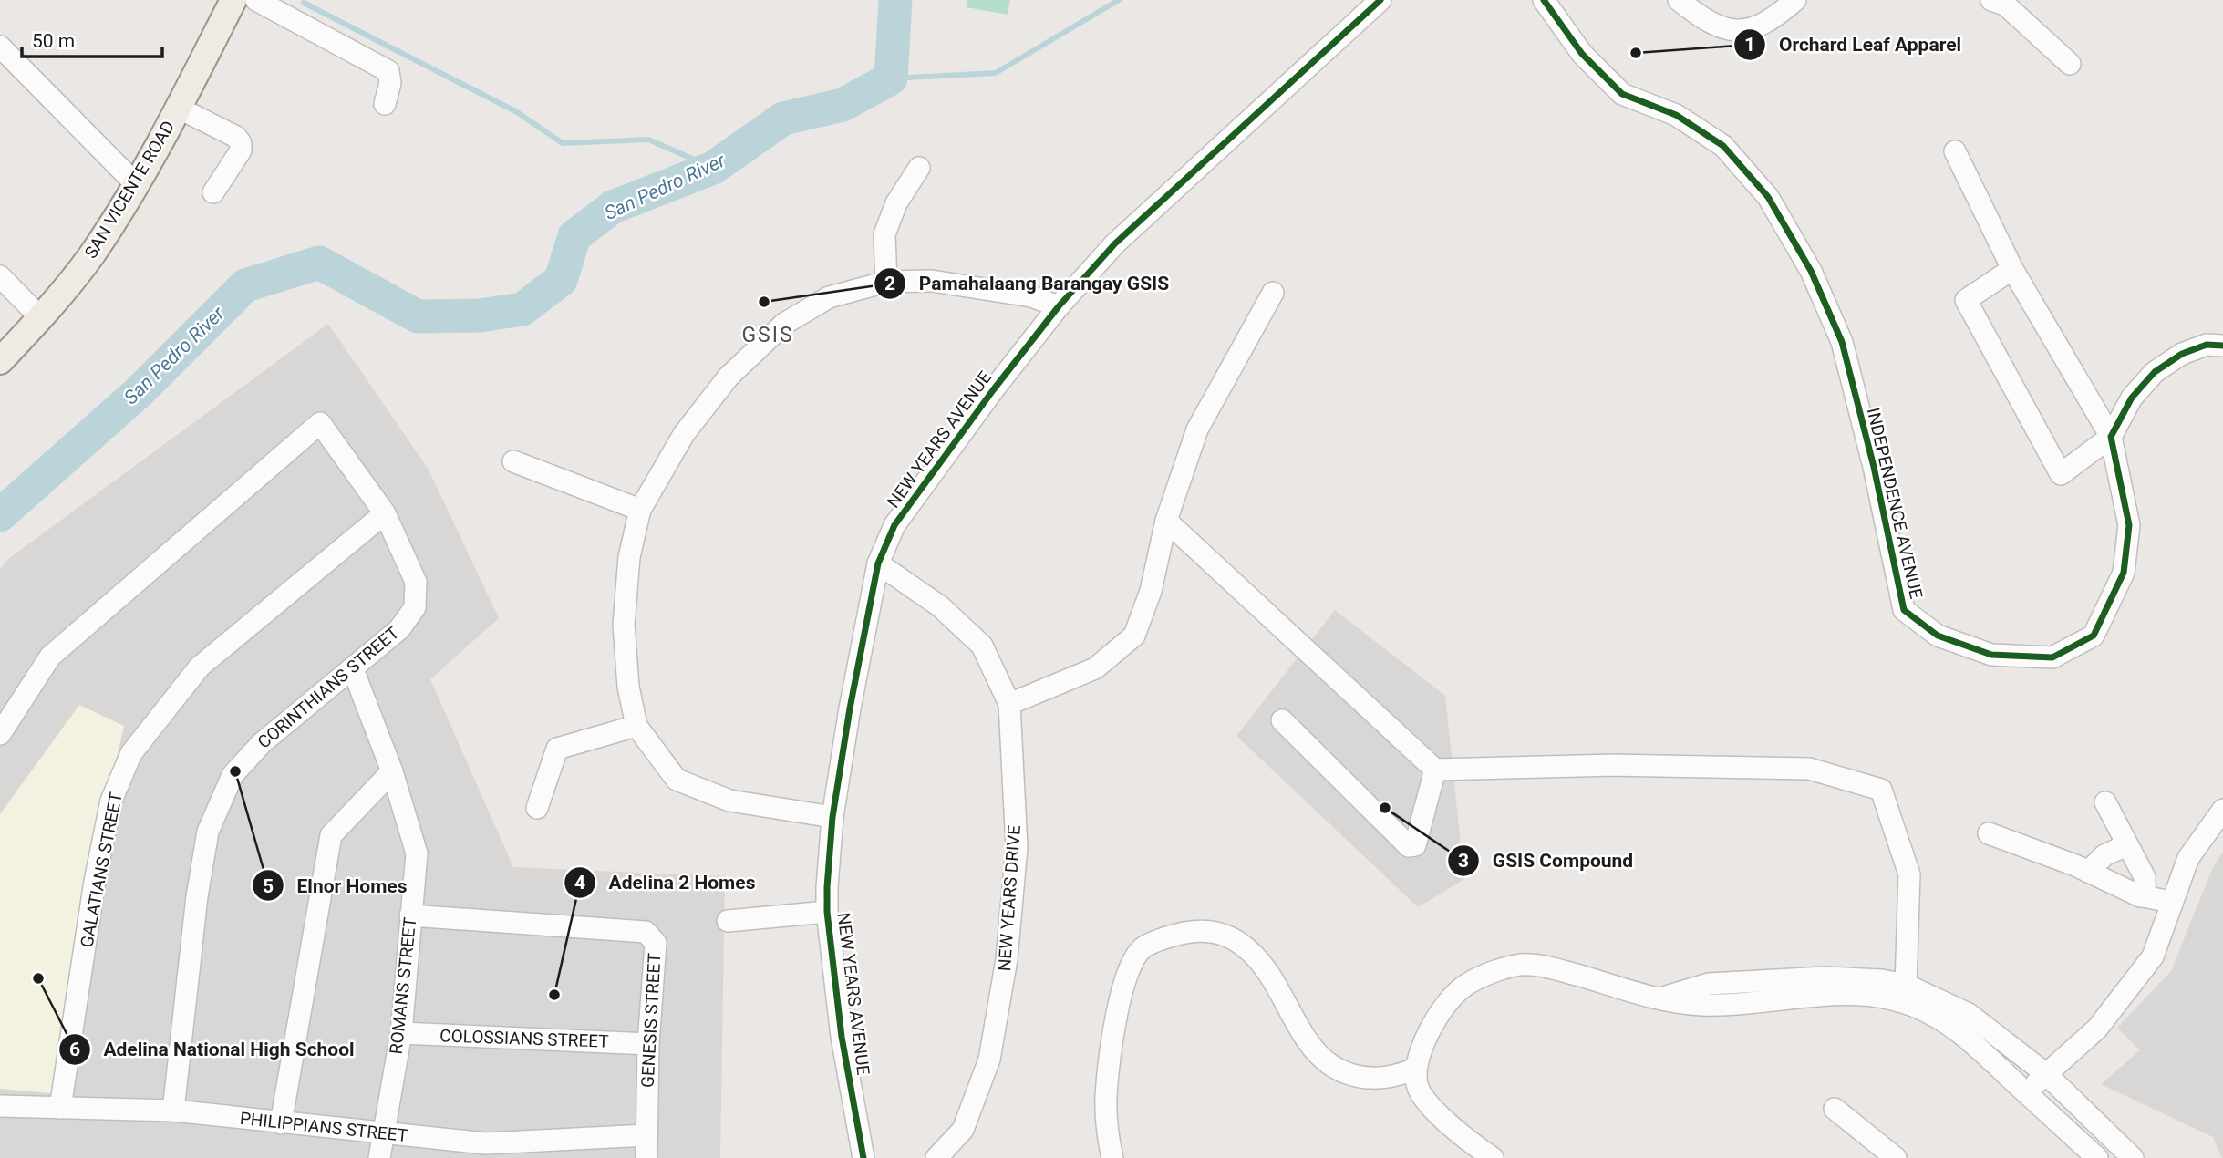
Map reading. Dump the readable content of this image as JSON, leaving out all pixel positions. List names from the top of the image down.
{
  "streets": {
    "main road": ["SAN VICENTE ROAD"],
    "street": [
      "NEW YEARS AVENUE",
      "INDEPENDENCE AVENUE",
      "CORINTHIANS STREET",
      "GALATIANS STREET",
      "NEW YEARS DRIVE",
      "ROMANS STREET",
      "GENESIS STREET",
      "COLOSSIANS STREET",
      "PHILIPPIANS STREET"
    ]
  },
  "crossings": [
    ["NEW YEARS AVENUE", "NEW YEARS DRIVE"],
    ["CORINTHIANS STREET", "GALATIANS STREET"],
    ["CORINTHIANS STREET", "ROMANS STREET"],
    ["CORINTHIANS STREET", "PHILIPPIANS STREET"],
    ["GALATIANS STREET", "PHILIPPIANS STREET"],
    ["ROMANS STREET", "GENESIS STREET"],
    ["ROMANS STREET", "COLOSSIANS STREET"],
    ["ROMANS STREET", "PHILIPPIANS STREET"],
    ["GENESIS STREET", "COLOSSIANS STREET"],
    ["GENESIS STREET", "PHILIPPIANS STREET"]
  ],
  "districts": ["GSIS"],
  "water": ["San Pedro River"],
  "places": [
    "Orchard Leaf Apparel",
    "Pamahalaang Barangay GSIS",
    "Elnor Homes",
    "GSIS Compound",
    "Adelina National High School",
    "Adelina 2 Homes"
  ],
  "scale_bar": "50 m"
}
